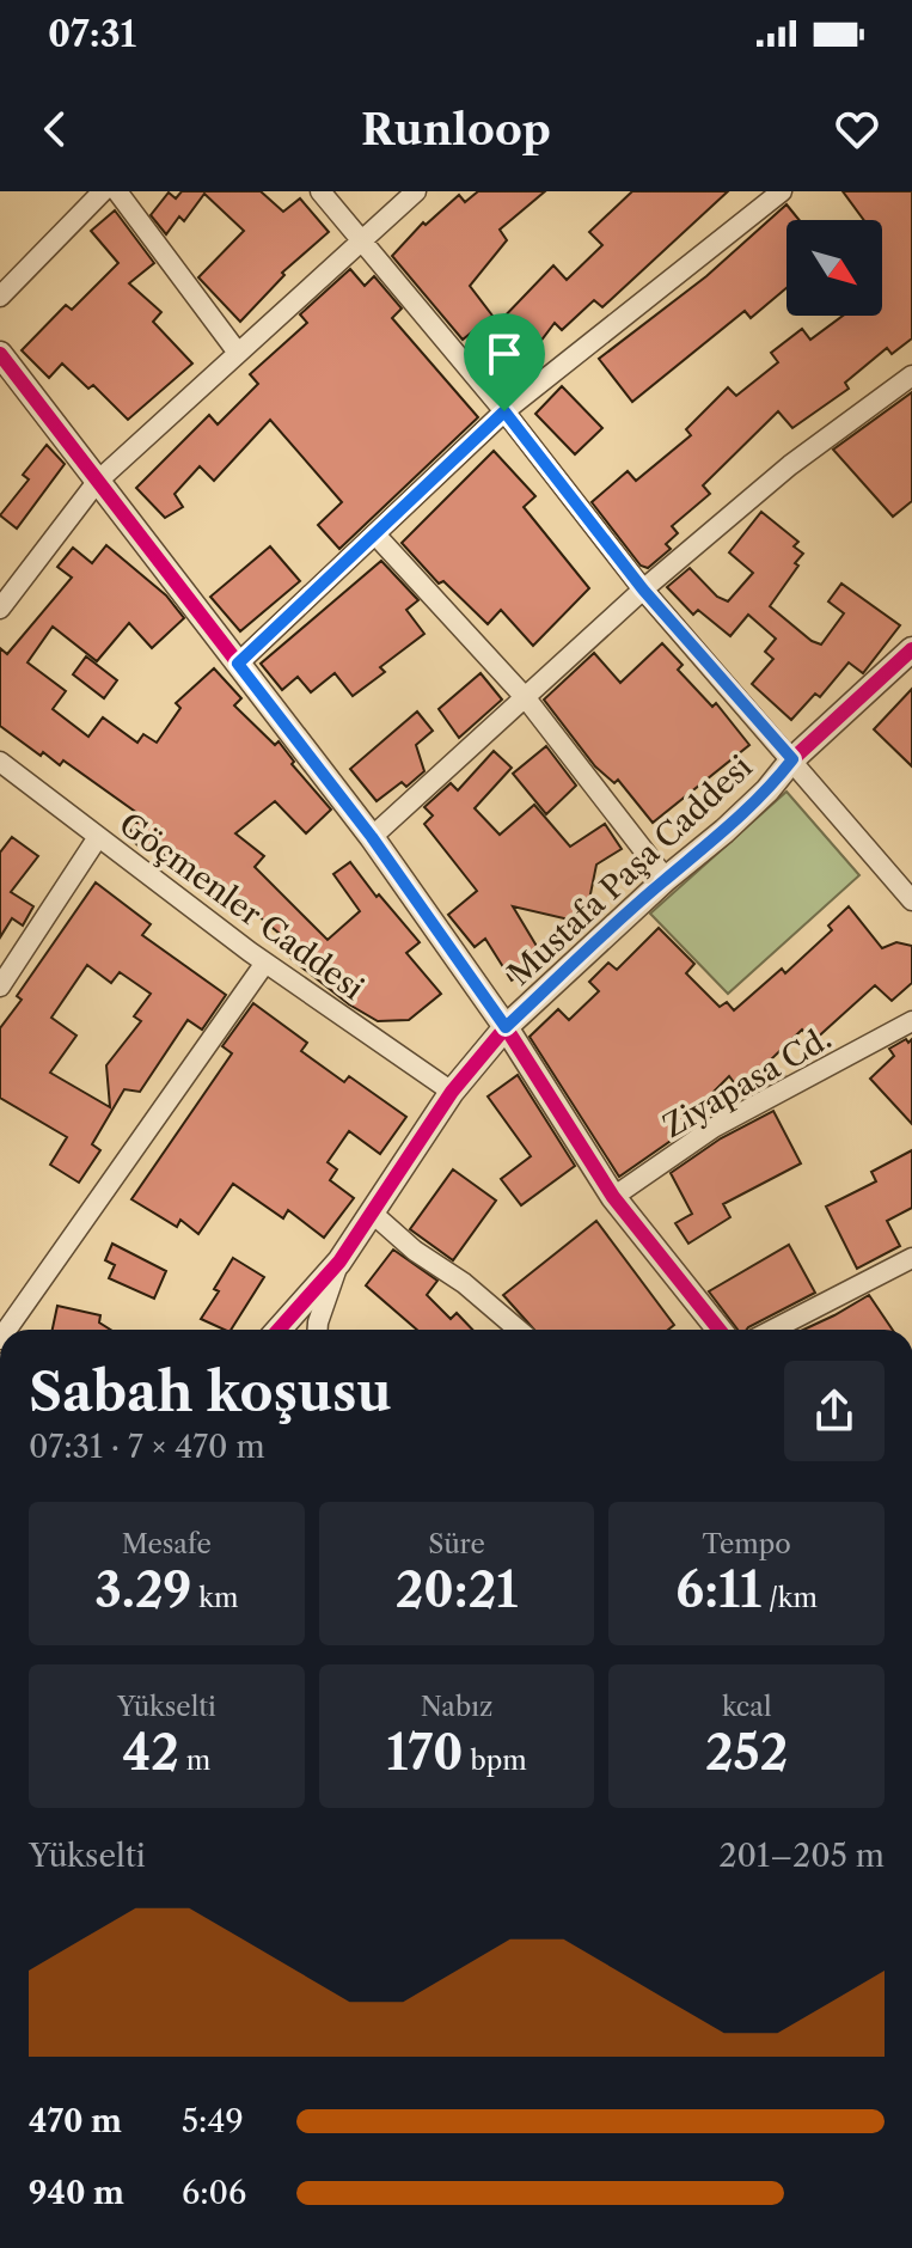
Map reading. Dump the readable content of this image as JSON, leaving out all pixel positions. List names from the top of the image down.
{
  "streets": {
    "street": ["Mustafa Paşa Caddesi", "Göçmenler Caddesi", "Ziyapasa Cd."]
  },
  "crossings": [
    ["Mustafa Paşa Caddesi", "Göçmenler Caddesi"]
  ],
  "north": "bottom right",
  "page": {
    "status": "07:31",
    "header": "Runloop",
    "heading": ["Sabah koşusu", "07:31 · 7 × 470 m"],
    "stats": [
      ["Mesafe", "3.29 km"],
      ["Süre", "20:21"],
      ["Tempo", "6:11 /km"],
      ["Yükselti", "42 m"],
      ["Nabız", "170 bpm"],
      ["kcal", "252"]
    ],
    "chart": ["Yükselti", "201–205 m"],
    "list": [
      {
        "name": "470 m",
        "note": "5:49"
      },
      {
        "name": "940 m",
        "note": "6:06"
      }
    ]
  }
}
